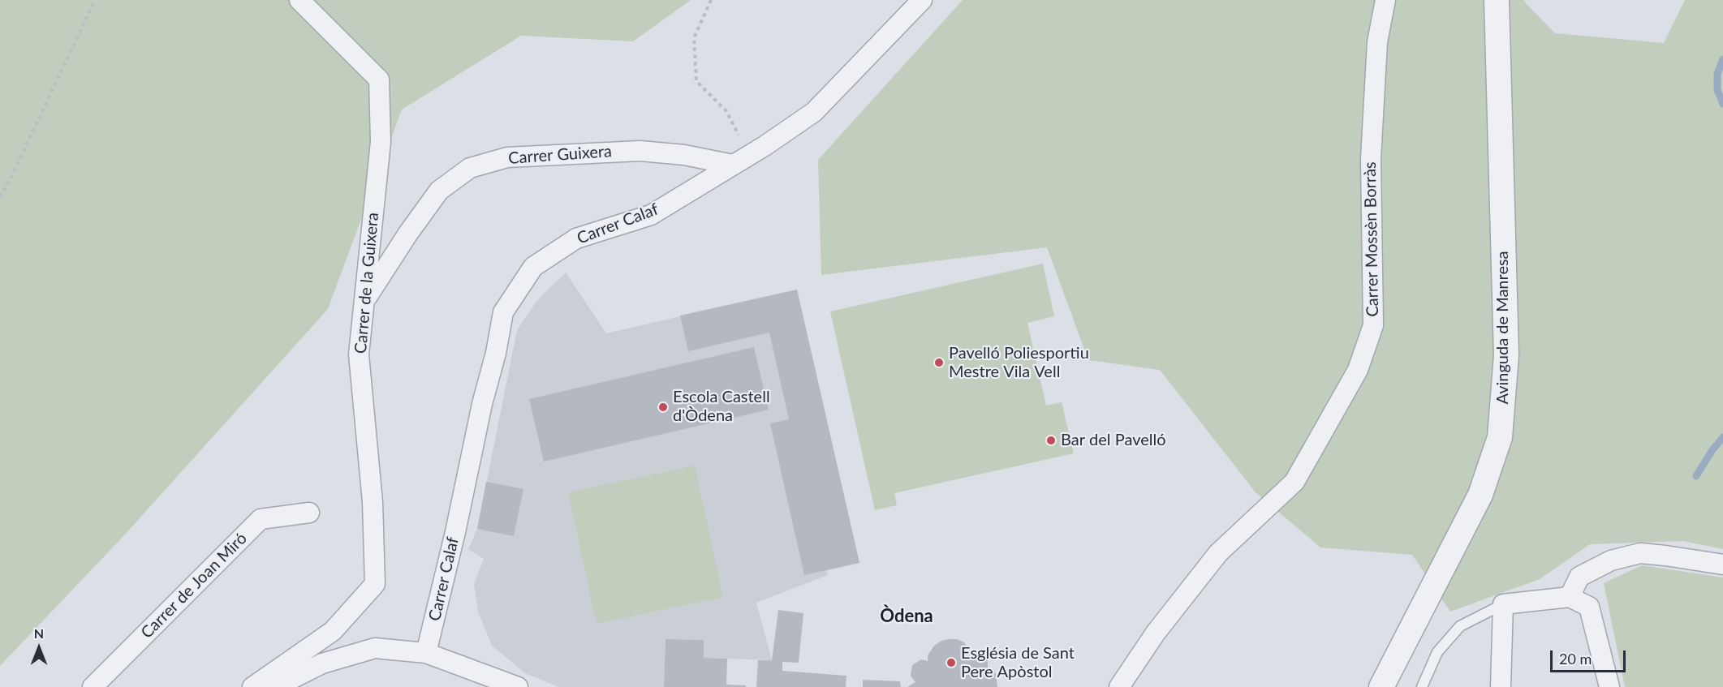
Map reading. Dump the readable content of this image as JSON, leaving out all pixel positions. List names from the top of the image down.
{
  "streets": {
    "street": [
      "Carrer Guixera",
      "Carrer Calaf",
      "Carrer Mossèn Borràs",
      "Carrer de la Guixera",
      "Avinguda de Manresa",
      "Carrer de Joan Miró"
    ]
  },
  "crossings": [
    ["Carrer Guixera", "Carrer Calaf"],
    ["Carrer Guixera", "Carrer de la Guixera"]
  ],
  "districts": ["Òdena"],
  "places": [
    "Pavelló Poliesportiu Mestre Vila Vell",
    "Escola Castell d'Òdena",
    "Bar del Pavelló",
    "Església de Sant Pere Apòstol"
  ],
  "scale_bar": "20 m",
  "north": "top"
}
